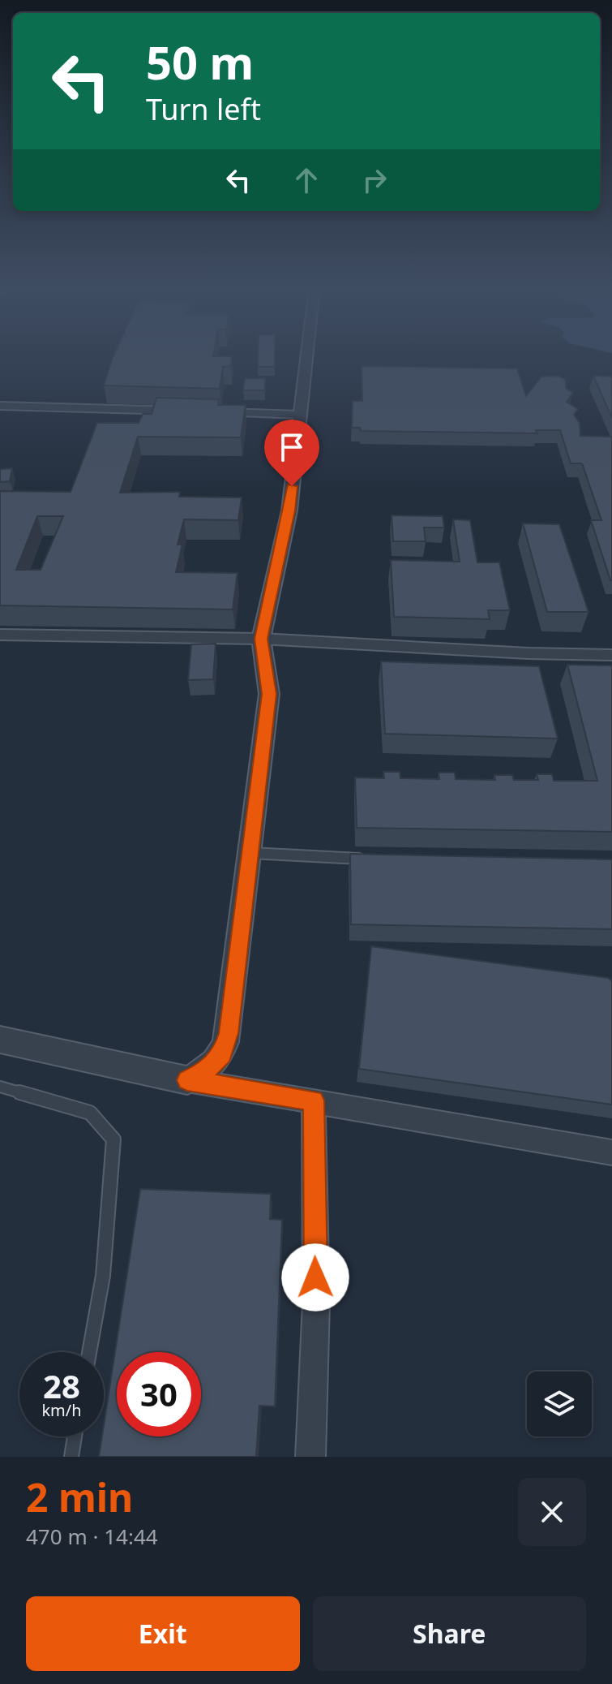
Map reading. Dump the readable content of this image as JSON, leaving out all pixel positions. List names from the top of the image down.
{
  "page": {
    "turn": ["50 m", "Turn left"],
    "speed": "28 km/h",
    "limit": "30",
    "heading": ["2 min", "470 m · 14:44"],
    "buttons": ["Exit", "Share"]
  }
}
